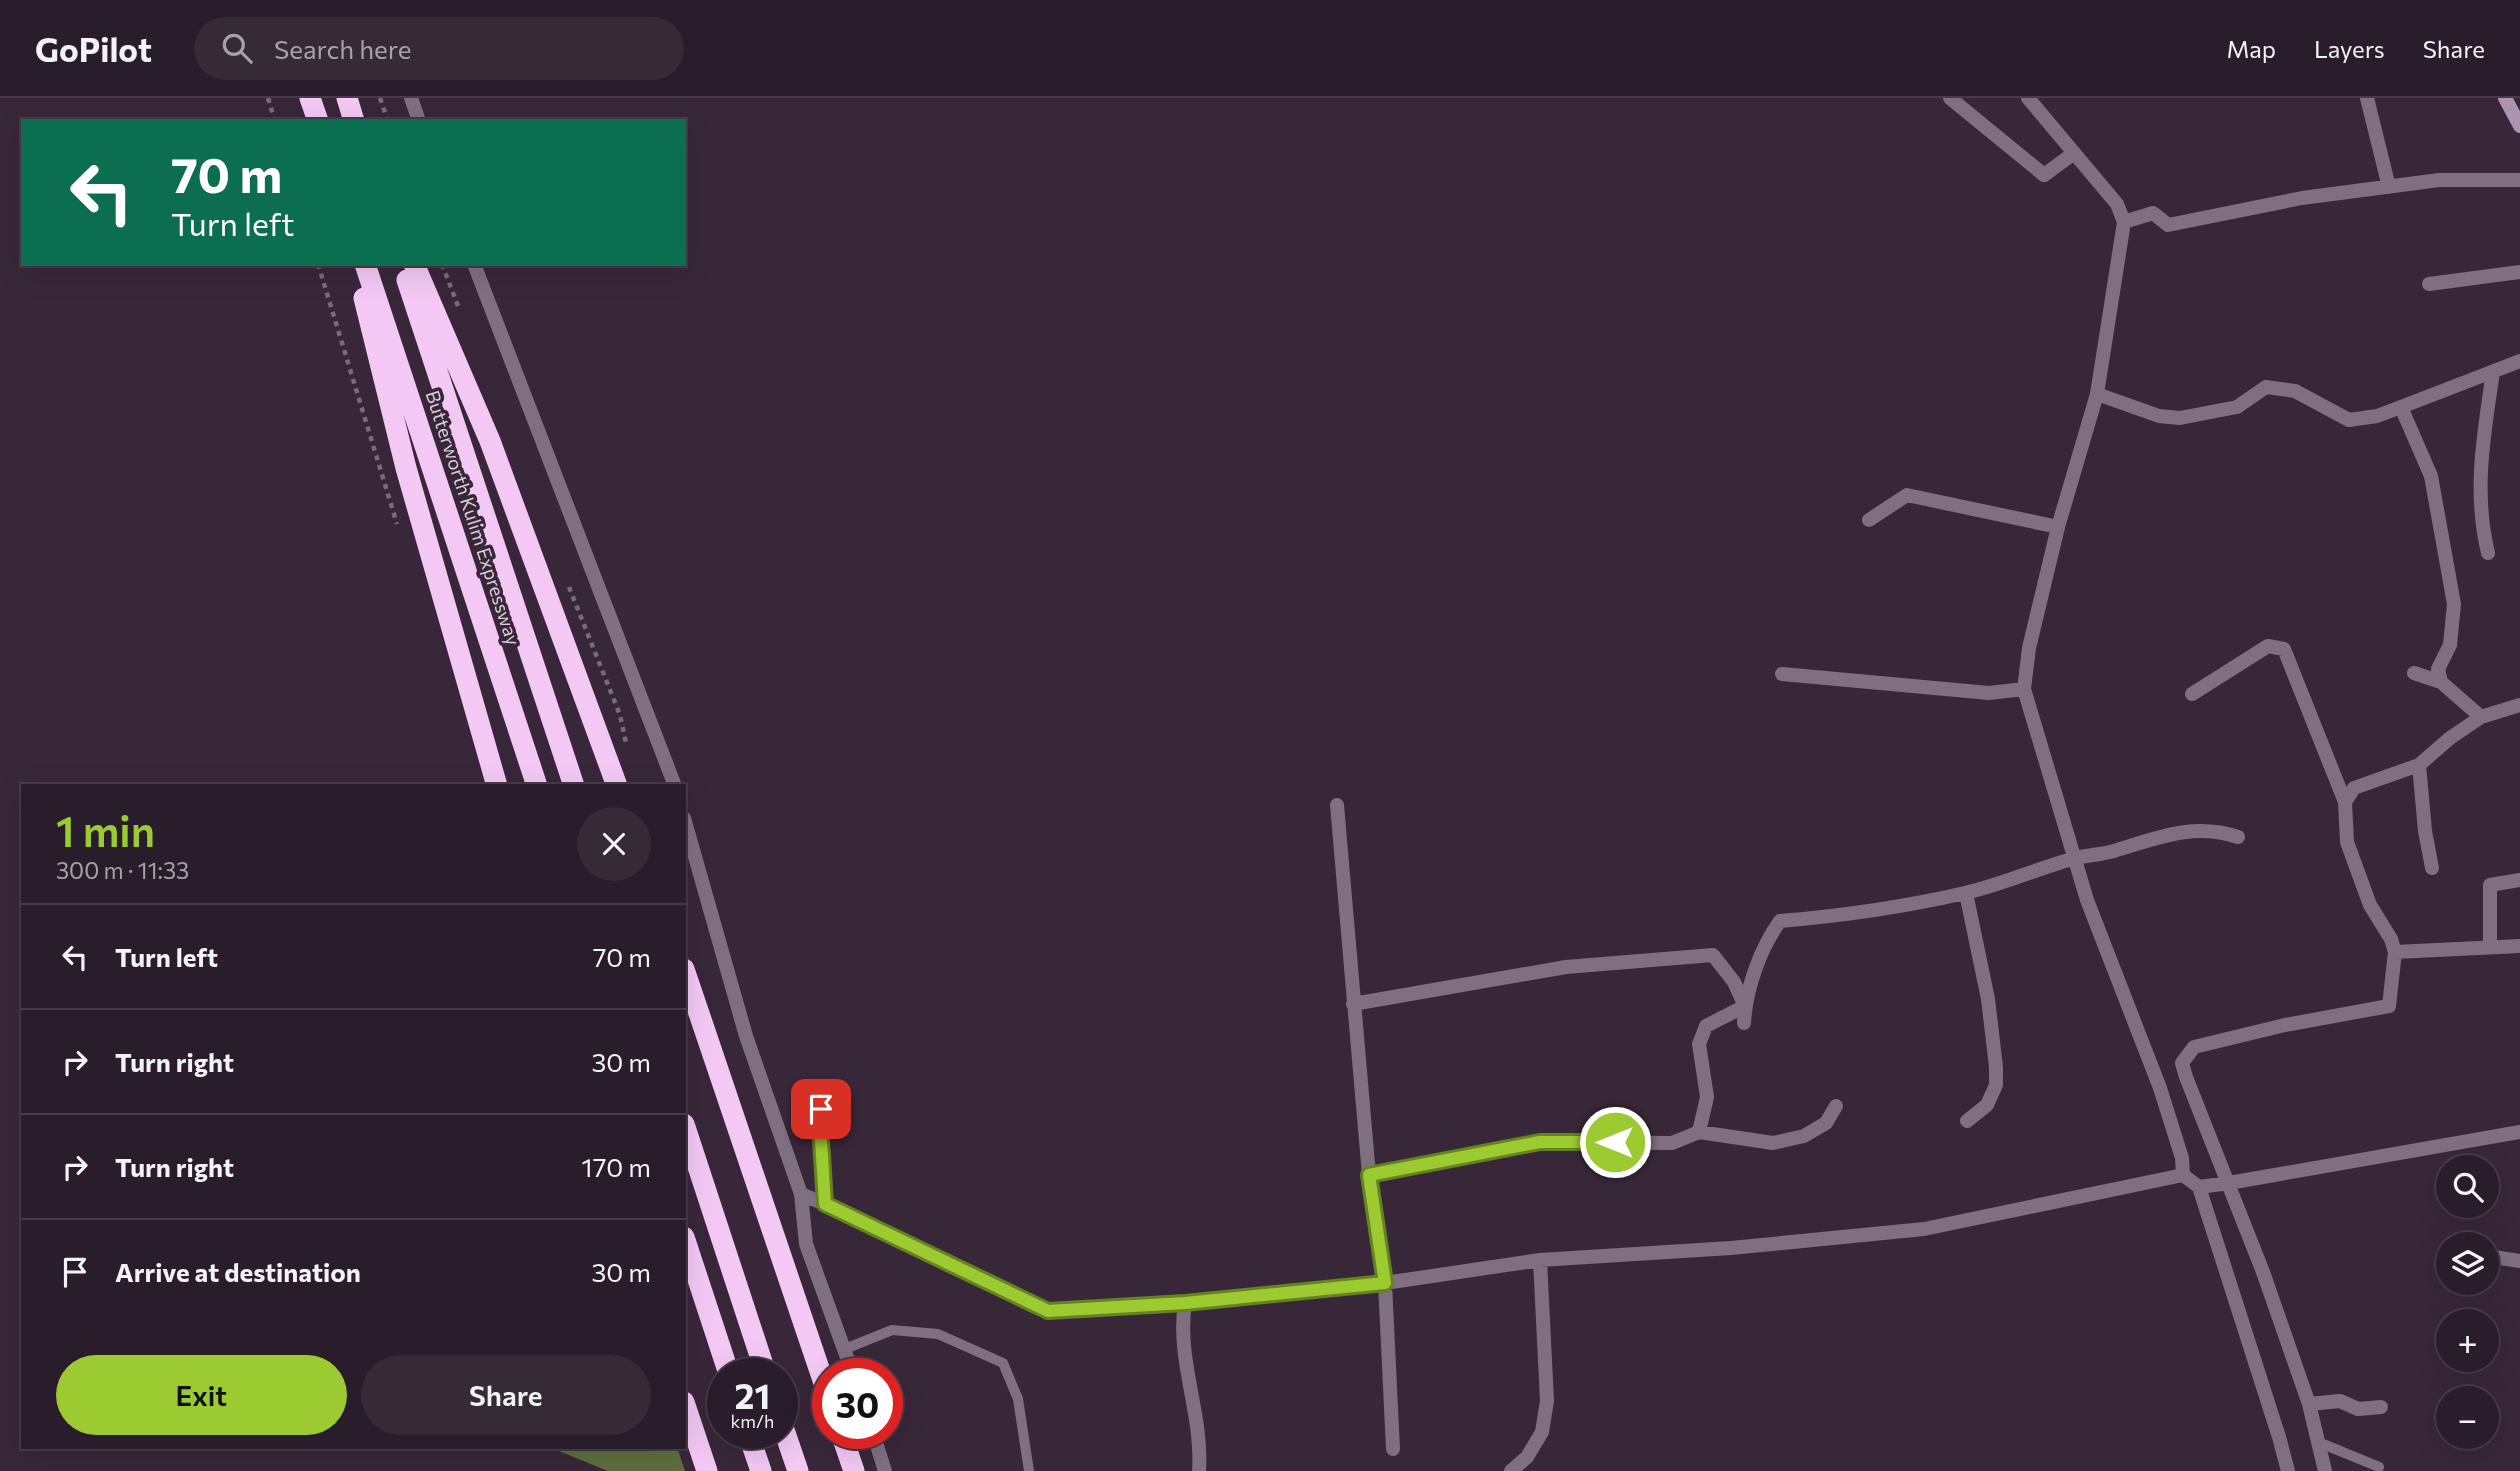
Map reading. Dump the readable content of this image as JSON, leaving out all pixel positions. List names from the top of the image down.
{
  "streets": {
    "highway": ["Butterworth Kulim Expressway"]
  },
  "page": {
    "header": "GoPilot",
    "search": "Search here",
    "nav": ["Map", "Layers", "Share"],
    "turn": ["70 m", "Turn left"],
    "heading": ["1 min", "300 m · 11:33"],
    "list": [
      {
        "name": "Turn left",
        "value": "70 m"
      },
      {
        "name": "Turn right",
        "value": "30 m"
      },
      {
        "name": "Turn right",
        "value": "170 m"
      },
      {
        "name": "Arrive at destination",
        "value": "30 m"
      }
    ],
    "map_buttons": ["+", "−"],
    "buttons": ["Exit", "Share"],
    "speed": "21 km/h",
    "limit": "30"
  }
}
